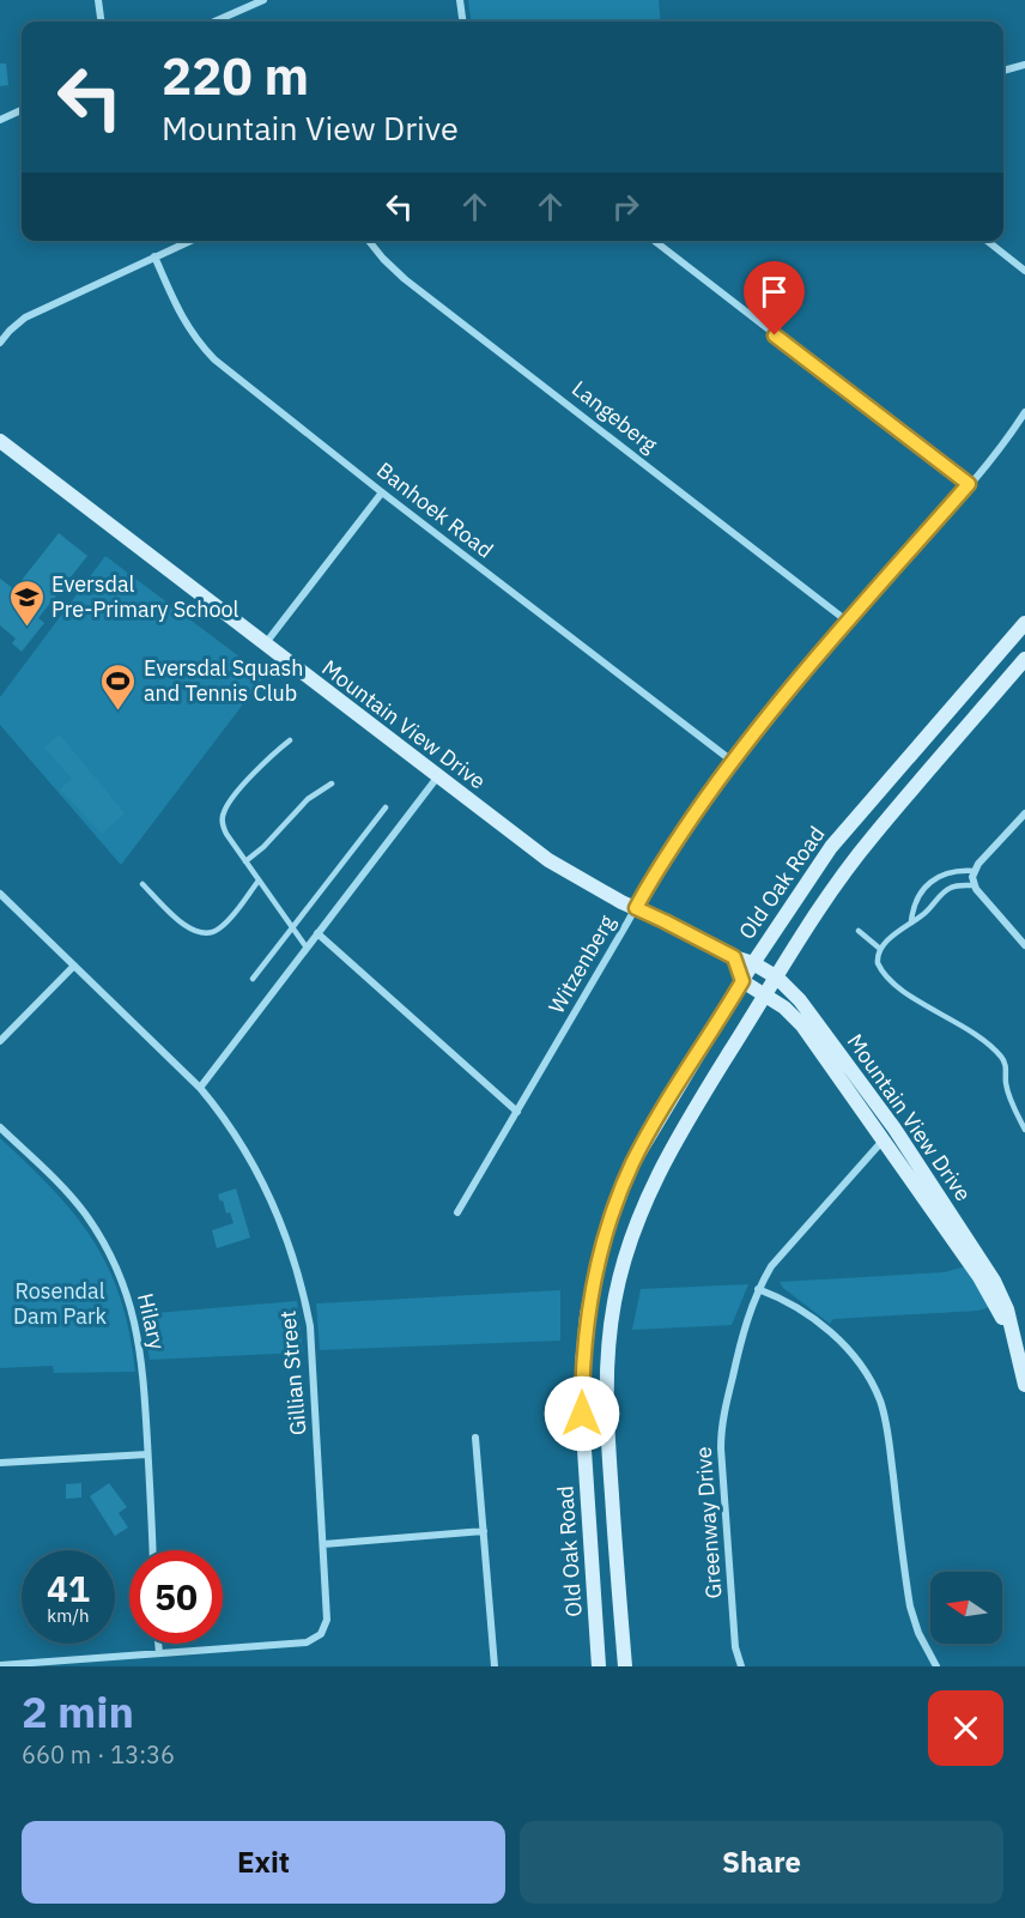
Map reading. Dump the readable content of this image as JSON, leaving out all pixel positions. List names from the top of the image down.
{
  "streets": {
    "main road": ["Mountain View Drive", "Old Oak Road"],
    "street": [
      "Langeberg",
      "Banhoek Road",
      "Witzenberg",
      "Hilary",
      "Gillian Street",
      "Greenway Drive"
    ]
  },
  "crossings": [
    ["Langeberg", "Witzenberg"],
    ["Banhoek Road", "Witzenberg"],
    ["Mountain View Drive", "Old Oak Road"],
    ["Mountain View Drive", "Witzenberg"],
    ["Mountain View Drive", "Greenway Drive"]
  ],
  "parks": ["Rosendal Dam Park"],
  "places": {
    "school or university": ["Eversdal Pre-Primary School"],
    "sports": ["Eversdal Squash and Tennis Club"]
  },
  "north": "left",
  "page": {
    "turn": ["220 m", "Mountain View Drive"],
    "speed": "41 km/h",
    "limit": "50",
    "heading": ["2 min", "660 m · 13:36"],
    "buttons": ["Exit", "Share"]
  }
}
